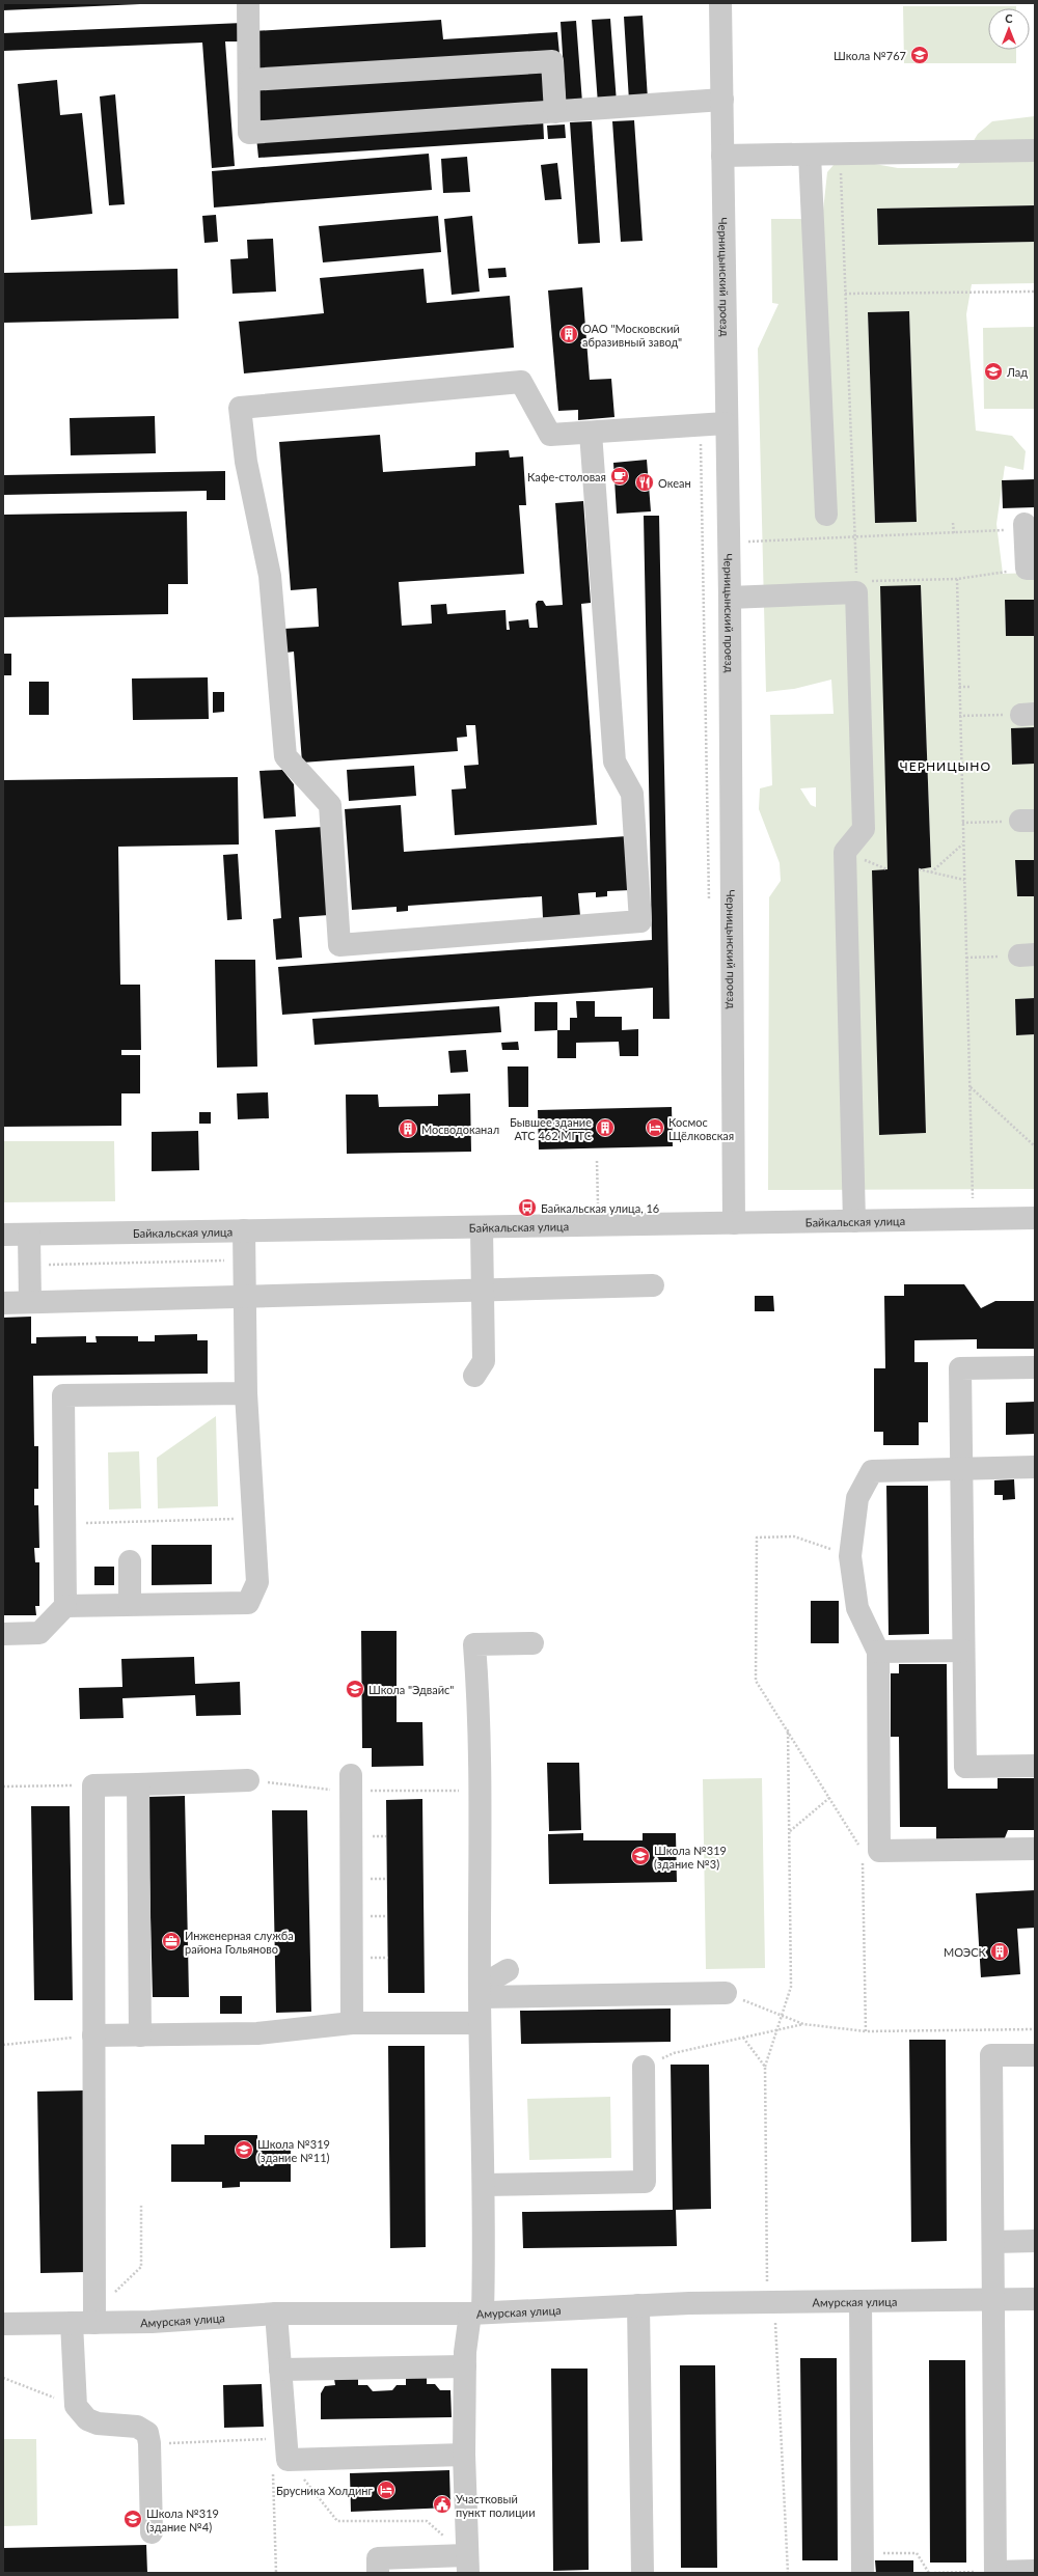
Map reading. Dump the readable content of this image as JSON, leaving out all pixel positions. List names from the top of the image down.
{
  "streets": {
    "street": ["Черницынский проезд", "Байкальская улица", "Амурская улица"]
  },
  "crossings": [
    ["Черницынский проезд", "Байкальская улица"]
  ],
  "districts": ["ЧЕРНИЦЫНО"],
  "places": {
    "school or university": [
      "Школа №767",
      "Лад",
      "Школа \"Эдвайс\"",
      "Школа №319 (здание №3)",
      "Школа №319 (здание №11)",
      "Школа №319 (здание №4)"
    ],
    "building": [
      "ОАО \"Московский абразивный завод\"",
      "Бывшее здание АТС 462 МГТС",
      "Мосводоканал",
      "МОЭСК"
    ],
    "cafe": ["Кафе-столовая"],
    "restaurant": ["Океан"],
    "hotel": ["Космос Щёлковская", "Брусника Холдинг"],
    "bus stop": ["Байкальская улица, 16"],
    "office": ["Инженерная служба района Гольяново"],
    "public building": ["Участковый пункт полиции"]
  },
  "north": "top"
}
